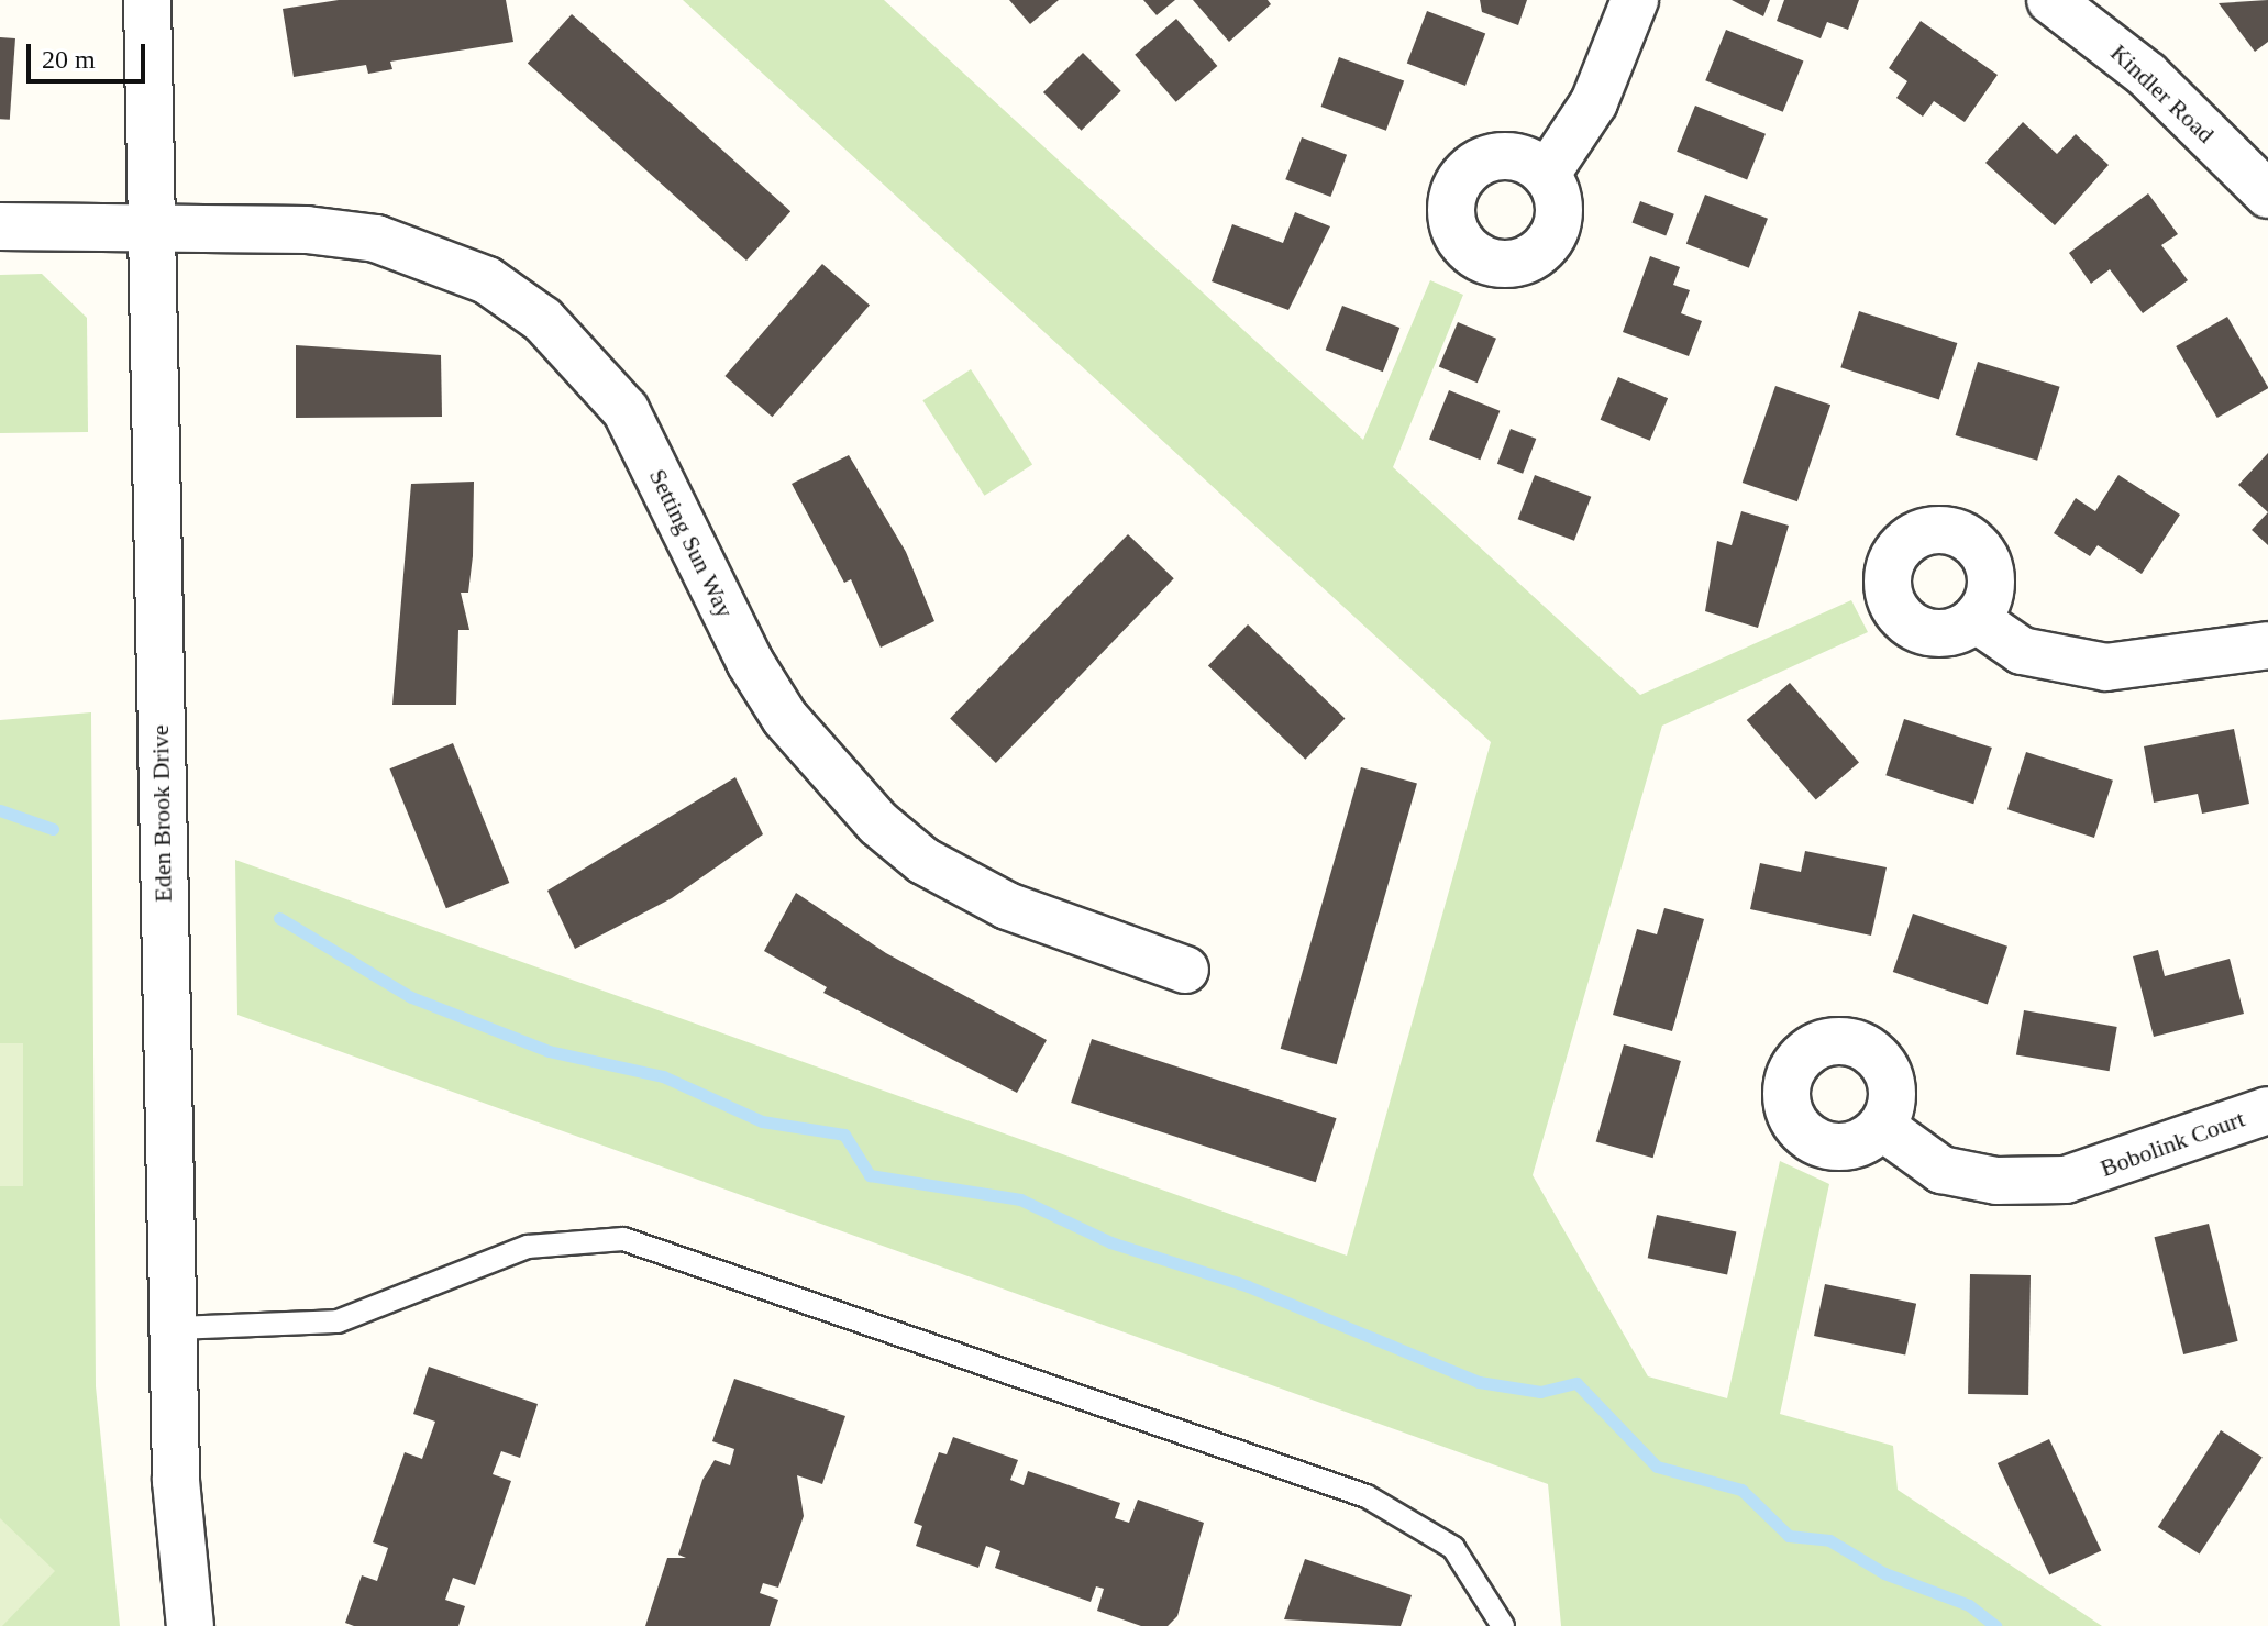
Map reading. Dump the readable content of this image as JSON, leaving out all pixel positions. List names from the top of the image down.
{
  "streets": {
    "street": [
      "Kindler Road",
      "Setting Sun Way",
      "Eden Brook Drive",
      "Bobolink Court"
    ]
  },
  "crossings": [
    ["Setting Sun Way", "Eden Brook Drive"]
  ],
  "scale_bar": "20 m"
}
